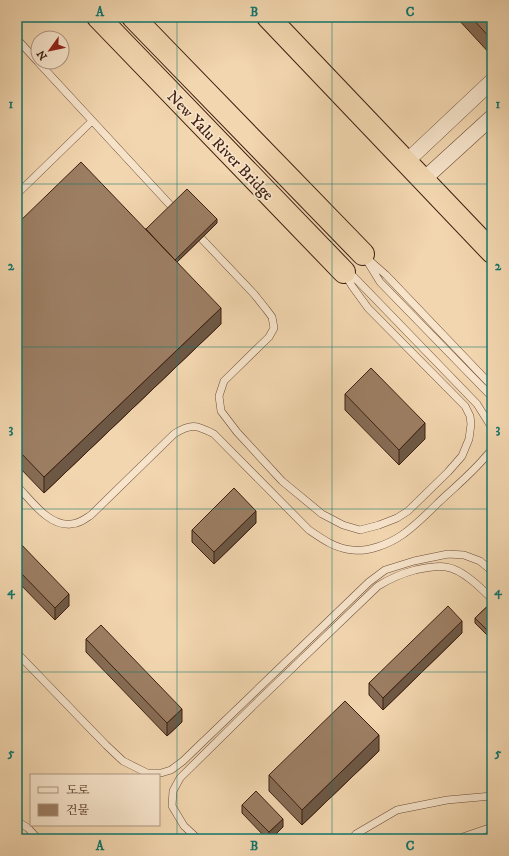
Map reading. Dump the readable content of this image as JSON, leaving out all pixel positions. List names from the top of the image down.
{
  "streets": {
    "highway": ["New Yalu River Bridge"]
  },
  "legend": ["도로", "건물"],
  "north": "bottom left",
  "grid": {
    "columns": ["A", "B", "C"],
    "rows": [
      "1",
      "2",
      "3",
      "4",
      "5"
    ]
  }
}
